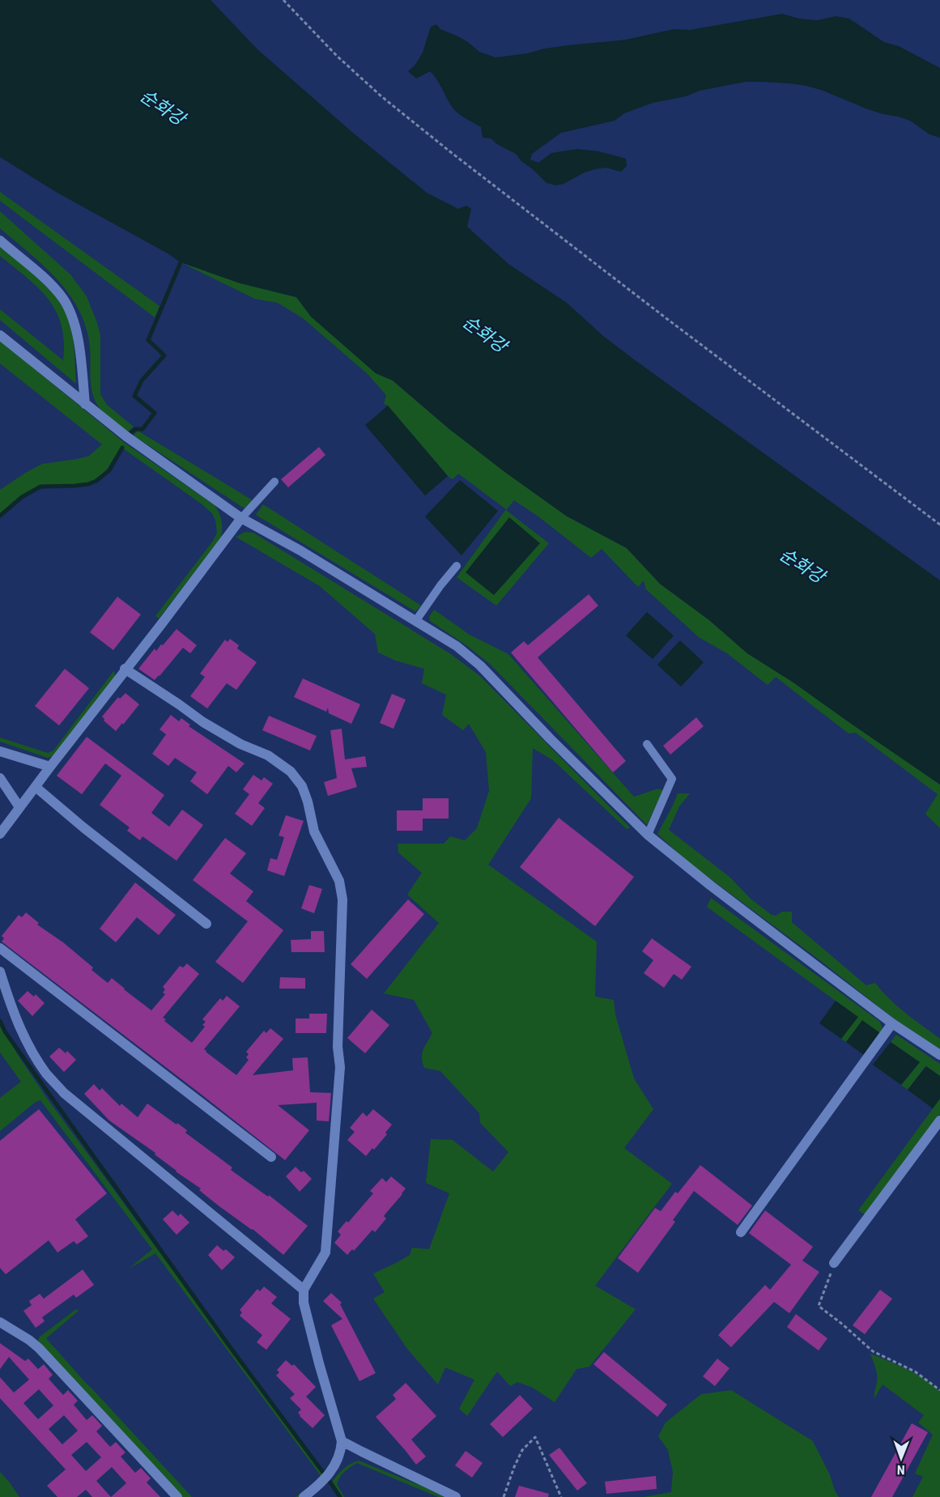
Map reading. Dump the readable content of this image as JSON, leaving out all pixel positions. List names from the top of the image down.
{
  "water": ["순화강"],
  "north": "bottom"
}
